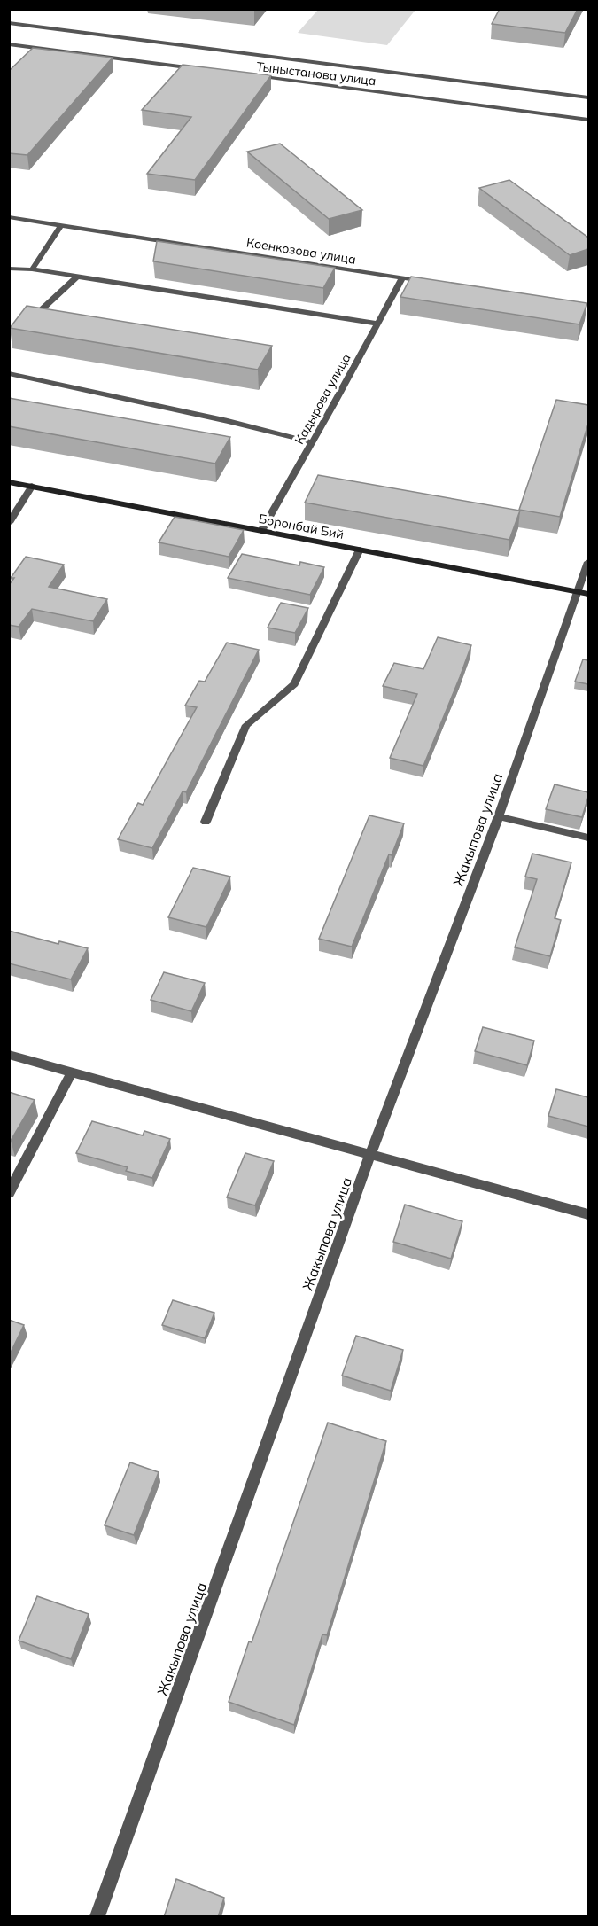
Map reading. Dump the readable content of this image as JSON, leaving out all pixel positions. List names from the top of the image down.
{
  "streets": {
    "street": [
      "Тыныстанова улица",
      "Коенкозова улица",
      "Кадырова улица",
      "Боронбай Бий",
      "Жакыпова улица"
    ]
  },
  "crossings": [
    ["Коенкозова улица", "Кадырова улица"],
    ["Кадырова улица", "Боронбай Бий"],
    ["Боронбай Бий", "Жакыпова улица"]
  ]
}
